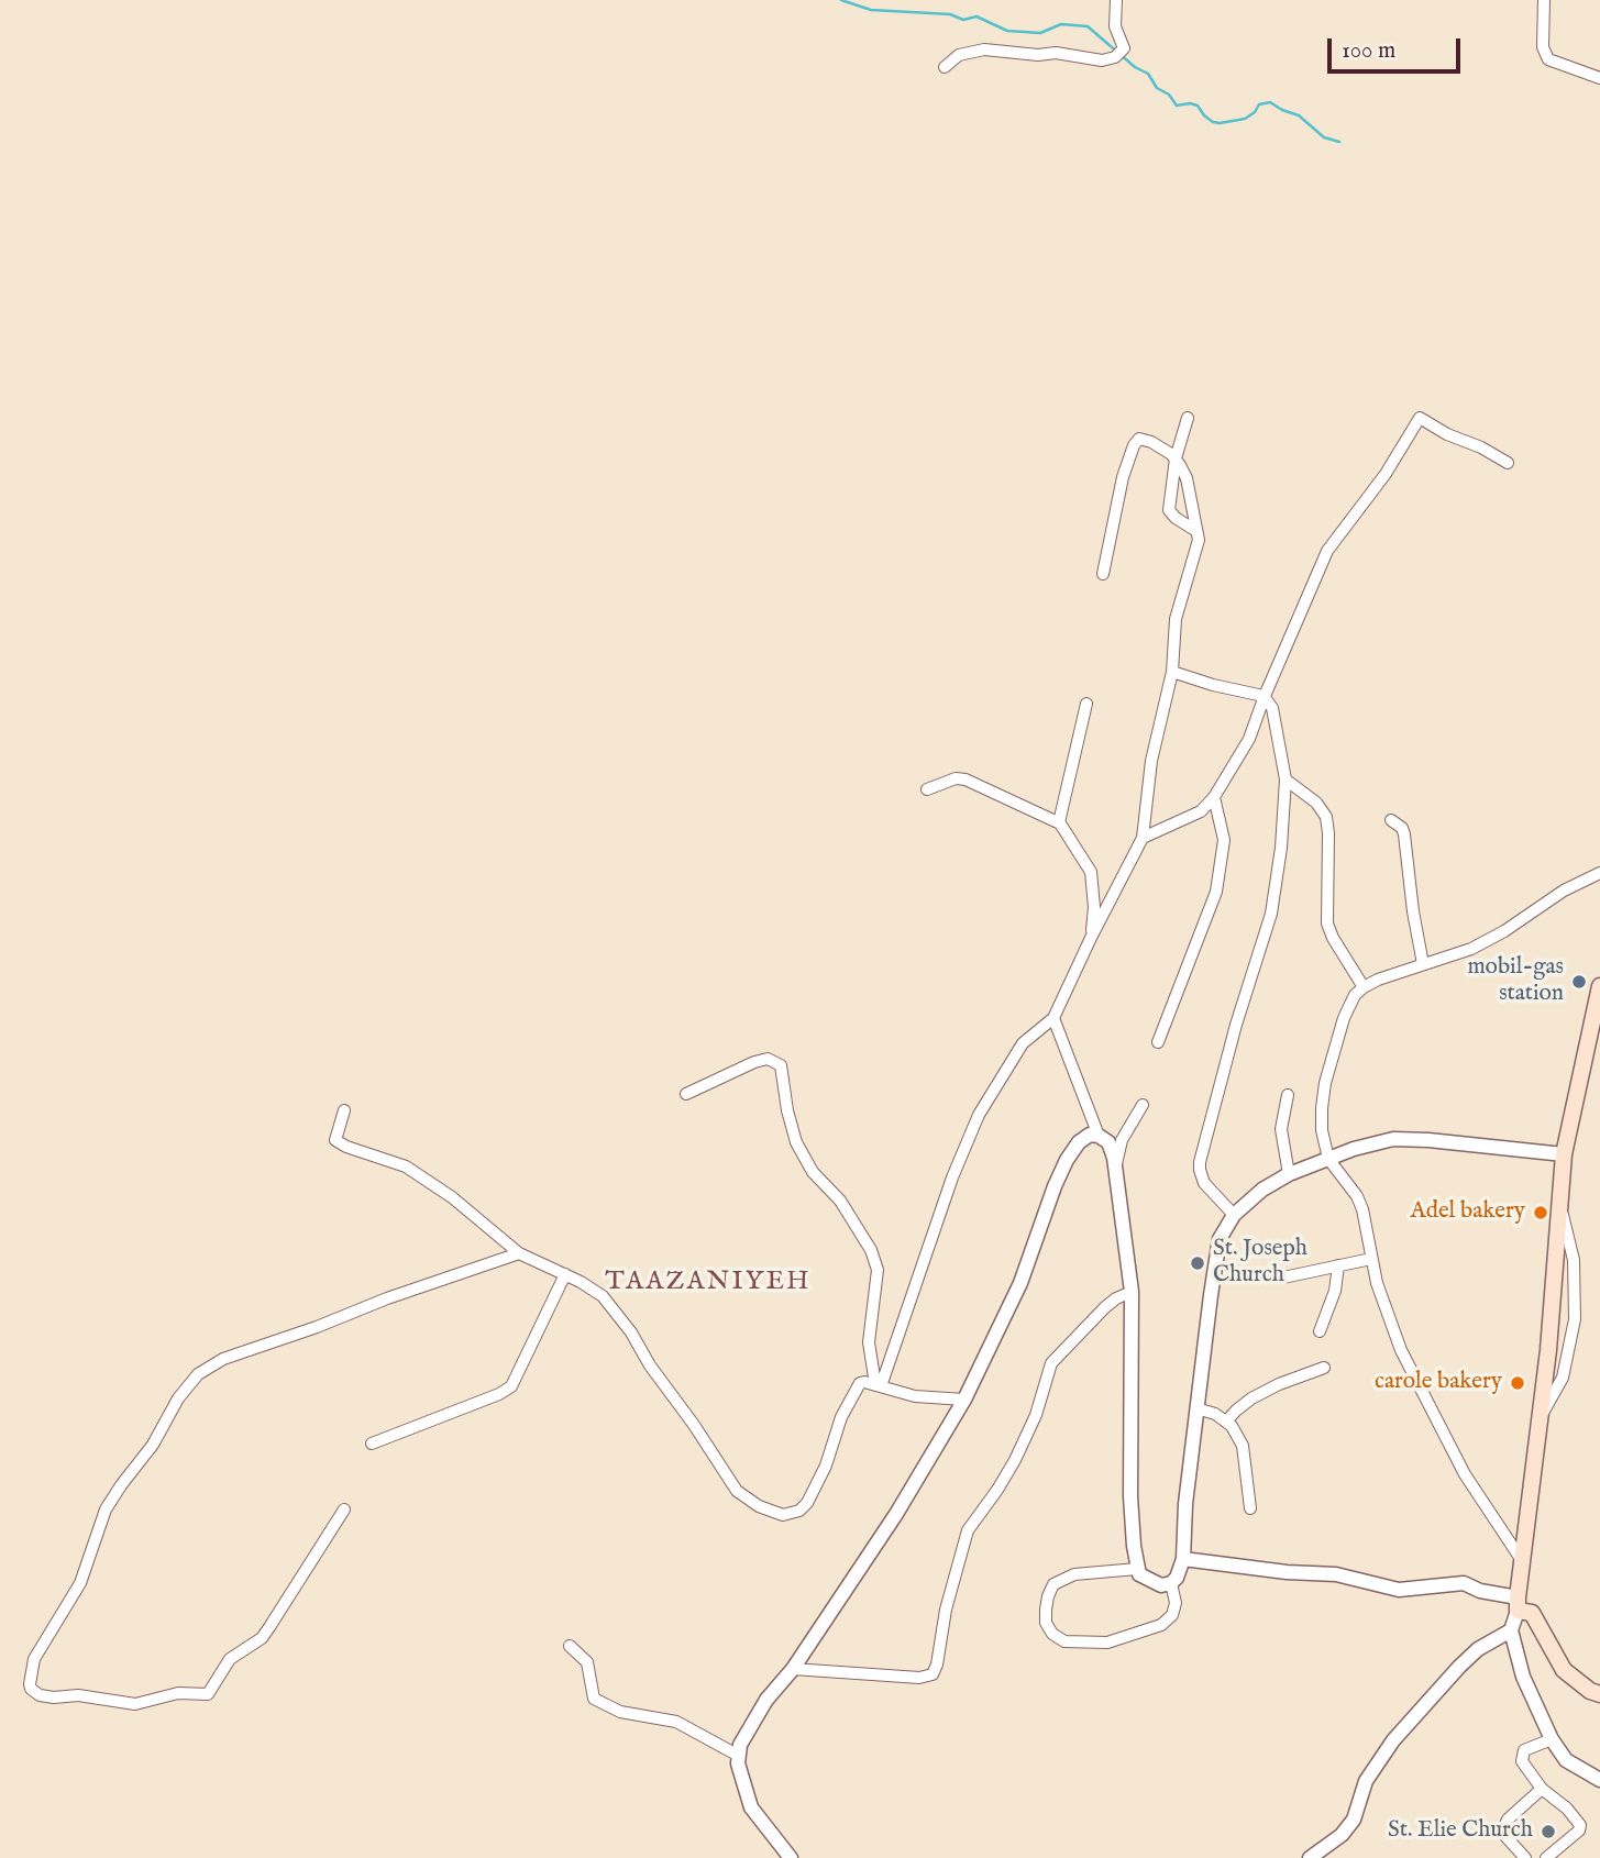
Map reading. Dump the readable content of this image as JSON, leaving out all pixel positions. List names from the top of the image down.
{
  "districts": ["TAAZANIYEH"],
  "places": [
    "mobil-gas station",
    "Adel bakery",
    "St. Joseph Church",
    "carole bakery",
    "St. Elie Church"
  ],
  "scale_bar": "100 m"
}
